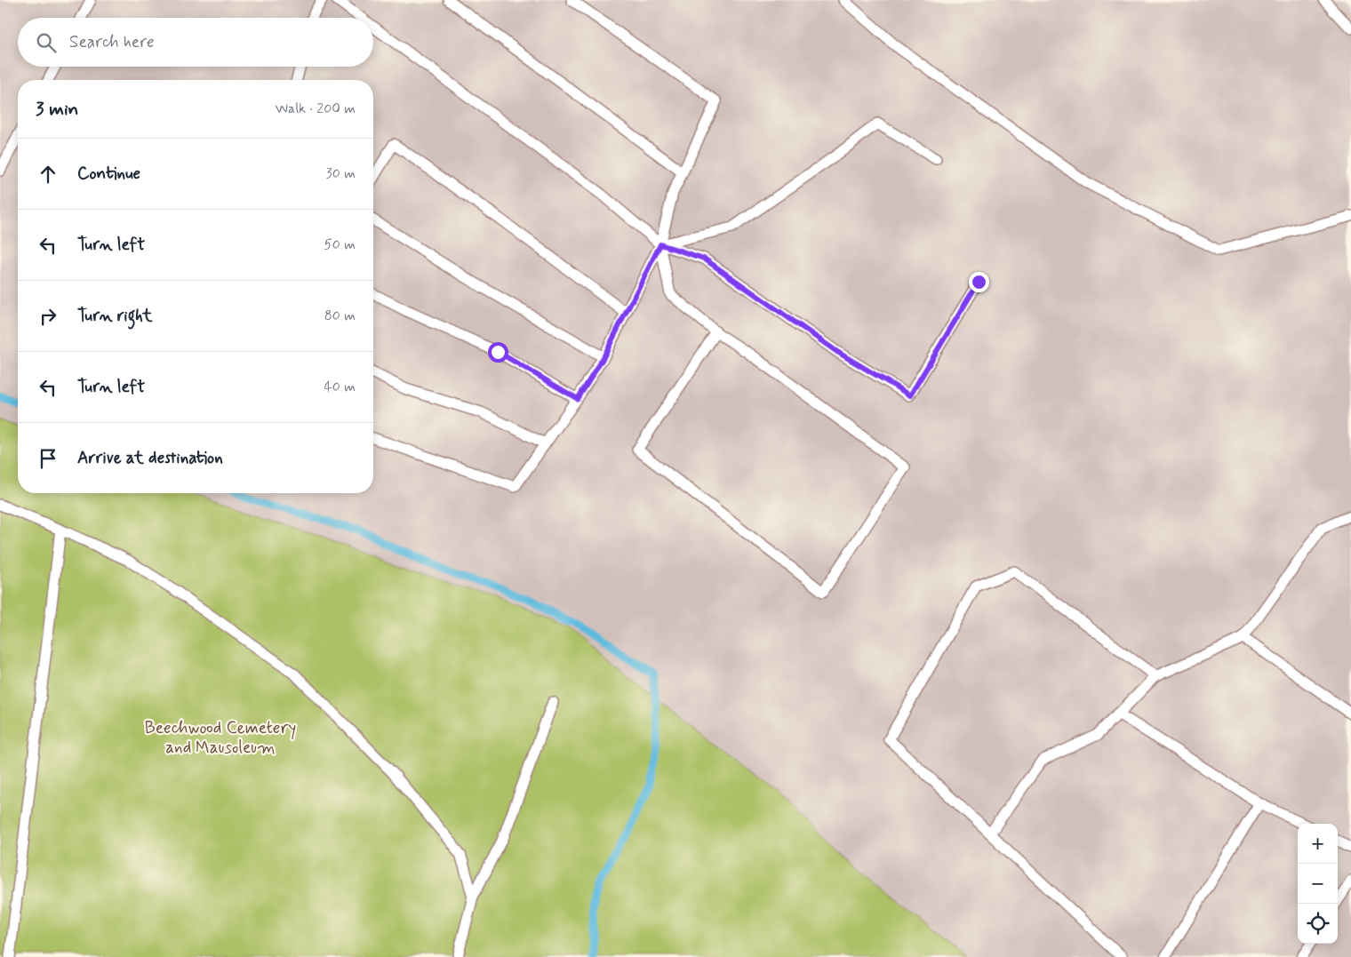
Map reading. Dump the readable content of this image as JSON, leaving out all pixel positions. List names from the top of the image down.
{
  "parks": ["Beechwood Cemetery and Mausoleum"],
  "page": {
    "search": "Search here",
    "heading": ["3 min", "Walk · 200 m"],
    "list": [
      ["Continue", "30 m"],
      ["Turn left", "50 m"],
      ["Turn right", "80 m"],
      ["Turn left", "40 m"],
      "Arrive at destination"
    ],
    "map_buttons": ["+", "−"]
  }
}
